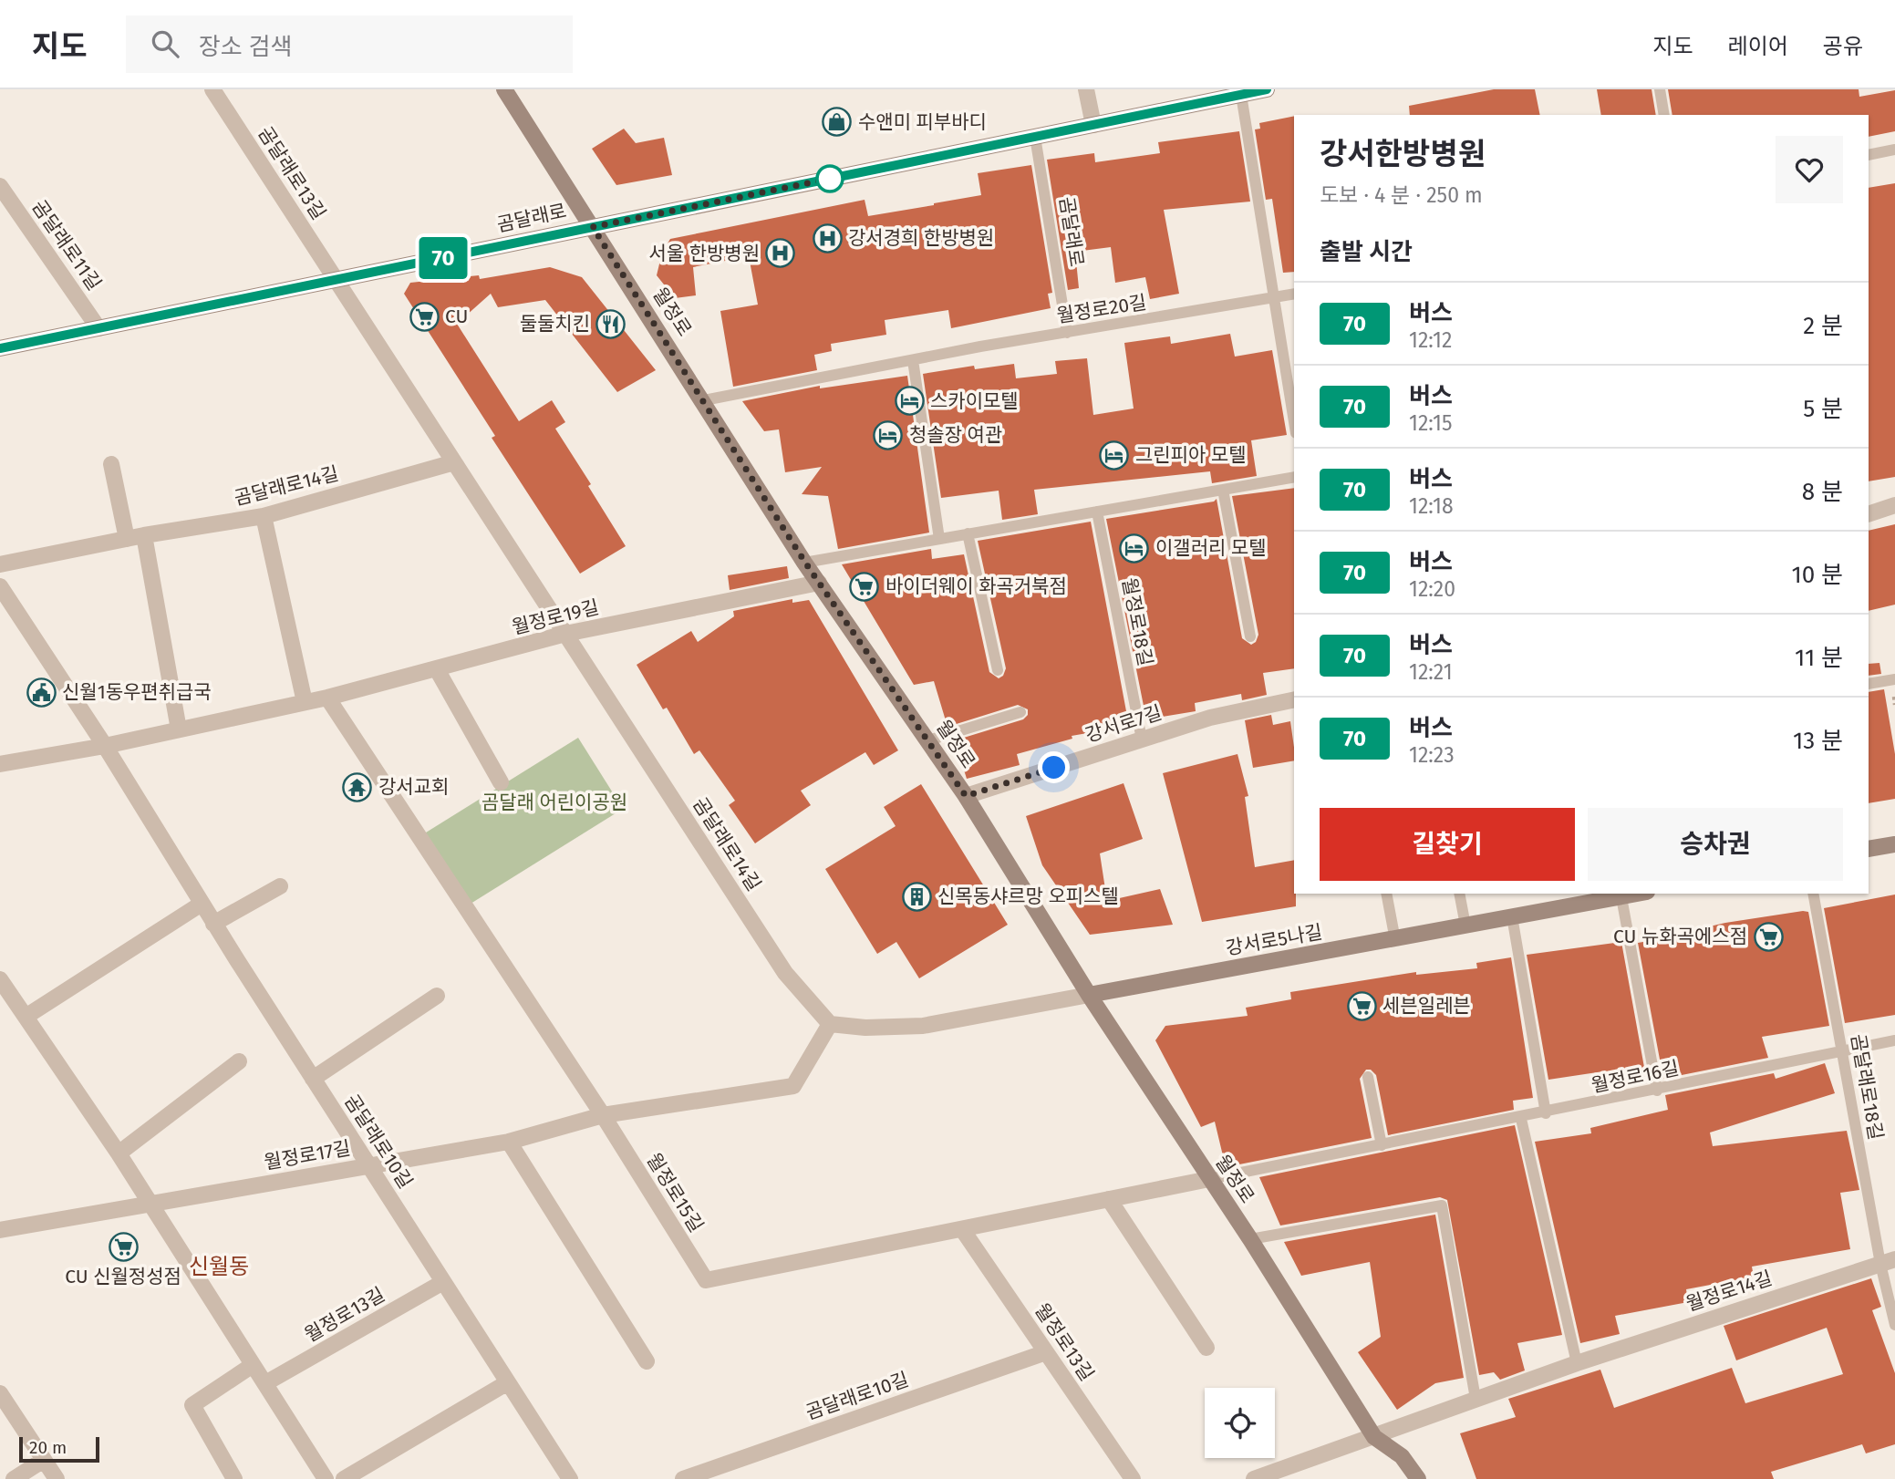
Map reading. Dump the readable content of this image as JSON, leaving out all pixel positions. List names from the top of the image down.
{
  "streets": {
    "street": [
      "곰달래로13길",
      "곰달래로",
      "곰달래로11길",
      "월정로",
      "곰달래로14길",
      "월정로19길",
      "강서로7길",
      "강서로5나길",
      "곰달래로10길",
      "월정로17길",
      "월정로15길",
      "월정로14길",
      "월정로13길"
    ],
    "lane": [
      "월정로20길",
      "월정로18길",
      "월정로16길",
      "곰달래로18길"
    ]
  },
  "crossings": [
    ["곰달래로13길", "곰달래로"],
    ["곰달래로13길", "곰달래로14길"],
    ["곰달래로", "곰달래로11길"],
    ["곰달래로", "월정로20길"],
    ["곰달래로", "월정로"],
    ["곰달래로", "곰달래로14길"],
    ["월정로20길", "월정로"],
    ["월정로", "월정로19길"],
    ["월정로", "강서로7길"],
    ["월정로", "강서로5나길"],
    ["월정로", "월정로16길"],
    ["월정로", "월정로15길"],
    ["월정로", "월정로14길"],
    ["곰달래로14길", "월정로19길"],
    ["곰달래로14길", "월정로17길"],
    ["월정로19길", "곰달래로10길"],
    ["월정로19길", "월정로15길"],
    ["월정로18길", "강서로7길"],
    ["월정로16길", "곰달래로18길"],
    ["월정로16길", "월정로15길"],
    ["곰달래로18길", "월정로14길"],
    ["곰달래로10길", "월정로17길"],
    ["곰달래로10길", "월정로13길"],
    ["월정로17길", "월정로15길"],
    ["월정로15길", "월정로13길"]
  ],
  "districts": ["신월동"],
  "parks": ["곰달래 어린이공원"],
  "places": {
    "shop": ["수앤미 피부바디"],
    "hospital": ["강서경희 한방병원", "서울 한방병원"],
    "supermarket": [
      "CU",
      "바이더웨이 화곡거북점",
      "CU 뉴화곡에스점",
      "세븐일레븐",
      "CU 신월정성점"
    ],
    "restaurant": ["둘둘치킨"],
    "hotel": [
      "스카이모텔",
      "청솔장 여관",
      "그린피아 모텔",
      "이갤러리 모텔"
    ],
    "public building": ["신월1동우편취급국"],
    "temple": ["강서교회"],
    "building": ["신목동샤르망 오피스텔"]
  },
  "lines": ["bus line 70"],
  "scale_bar": "20 m",
  "page": {
    "header": "지도",
    "search": "장소 검색",
    "nav": ["지도", "레이어", "공유"],
    "on_map": "70",
    "heading": [
      ["강서한방병원", "도보 · 4 분 · 250 m"],
      "출발 시간"
    ],
    "list": [
      {
        "mark": "70",
        "name": "버스",
        "note": "12:12",
        "value": "2 분"
      },
      {
        "mark": "70",
        "name": "버스",
        "note": "12:15",
        "value": "5 분"
      },
      {
        "mark": "70",
        "name": "버스",
        "note": "12:18",
        "value": "8 분"
      },
      {
        "mark": "70",
        "name": "버스",
        "note": "12:20",
        "value": "10 분"
      },
      {
        "mark": "70",
        "name": "버스",
        "note": "12:21",
        "value": "11 분"
      },
      {
        "mark": "70",
        "name": "버스",
        "note": "12:23",
        "value": "13 분"
      }
    ],
    "buttons": ["길찾기", "승차권"],
    "scale": "20 m"
  }
}
